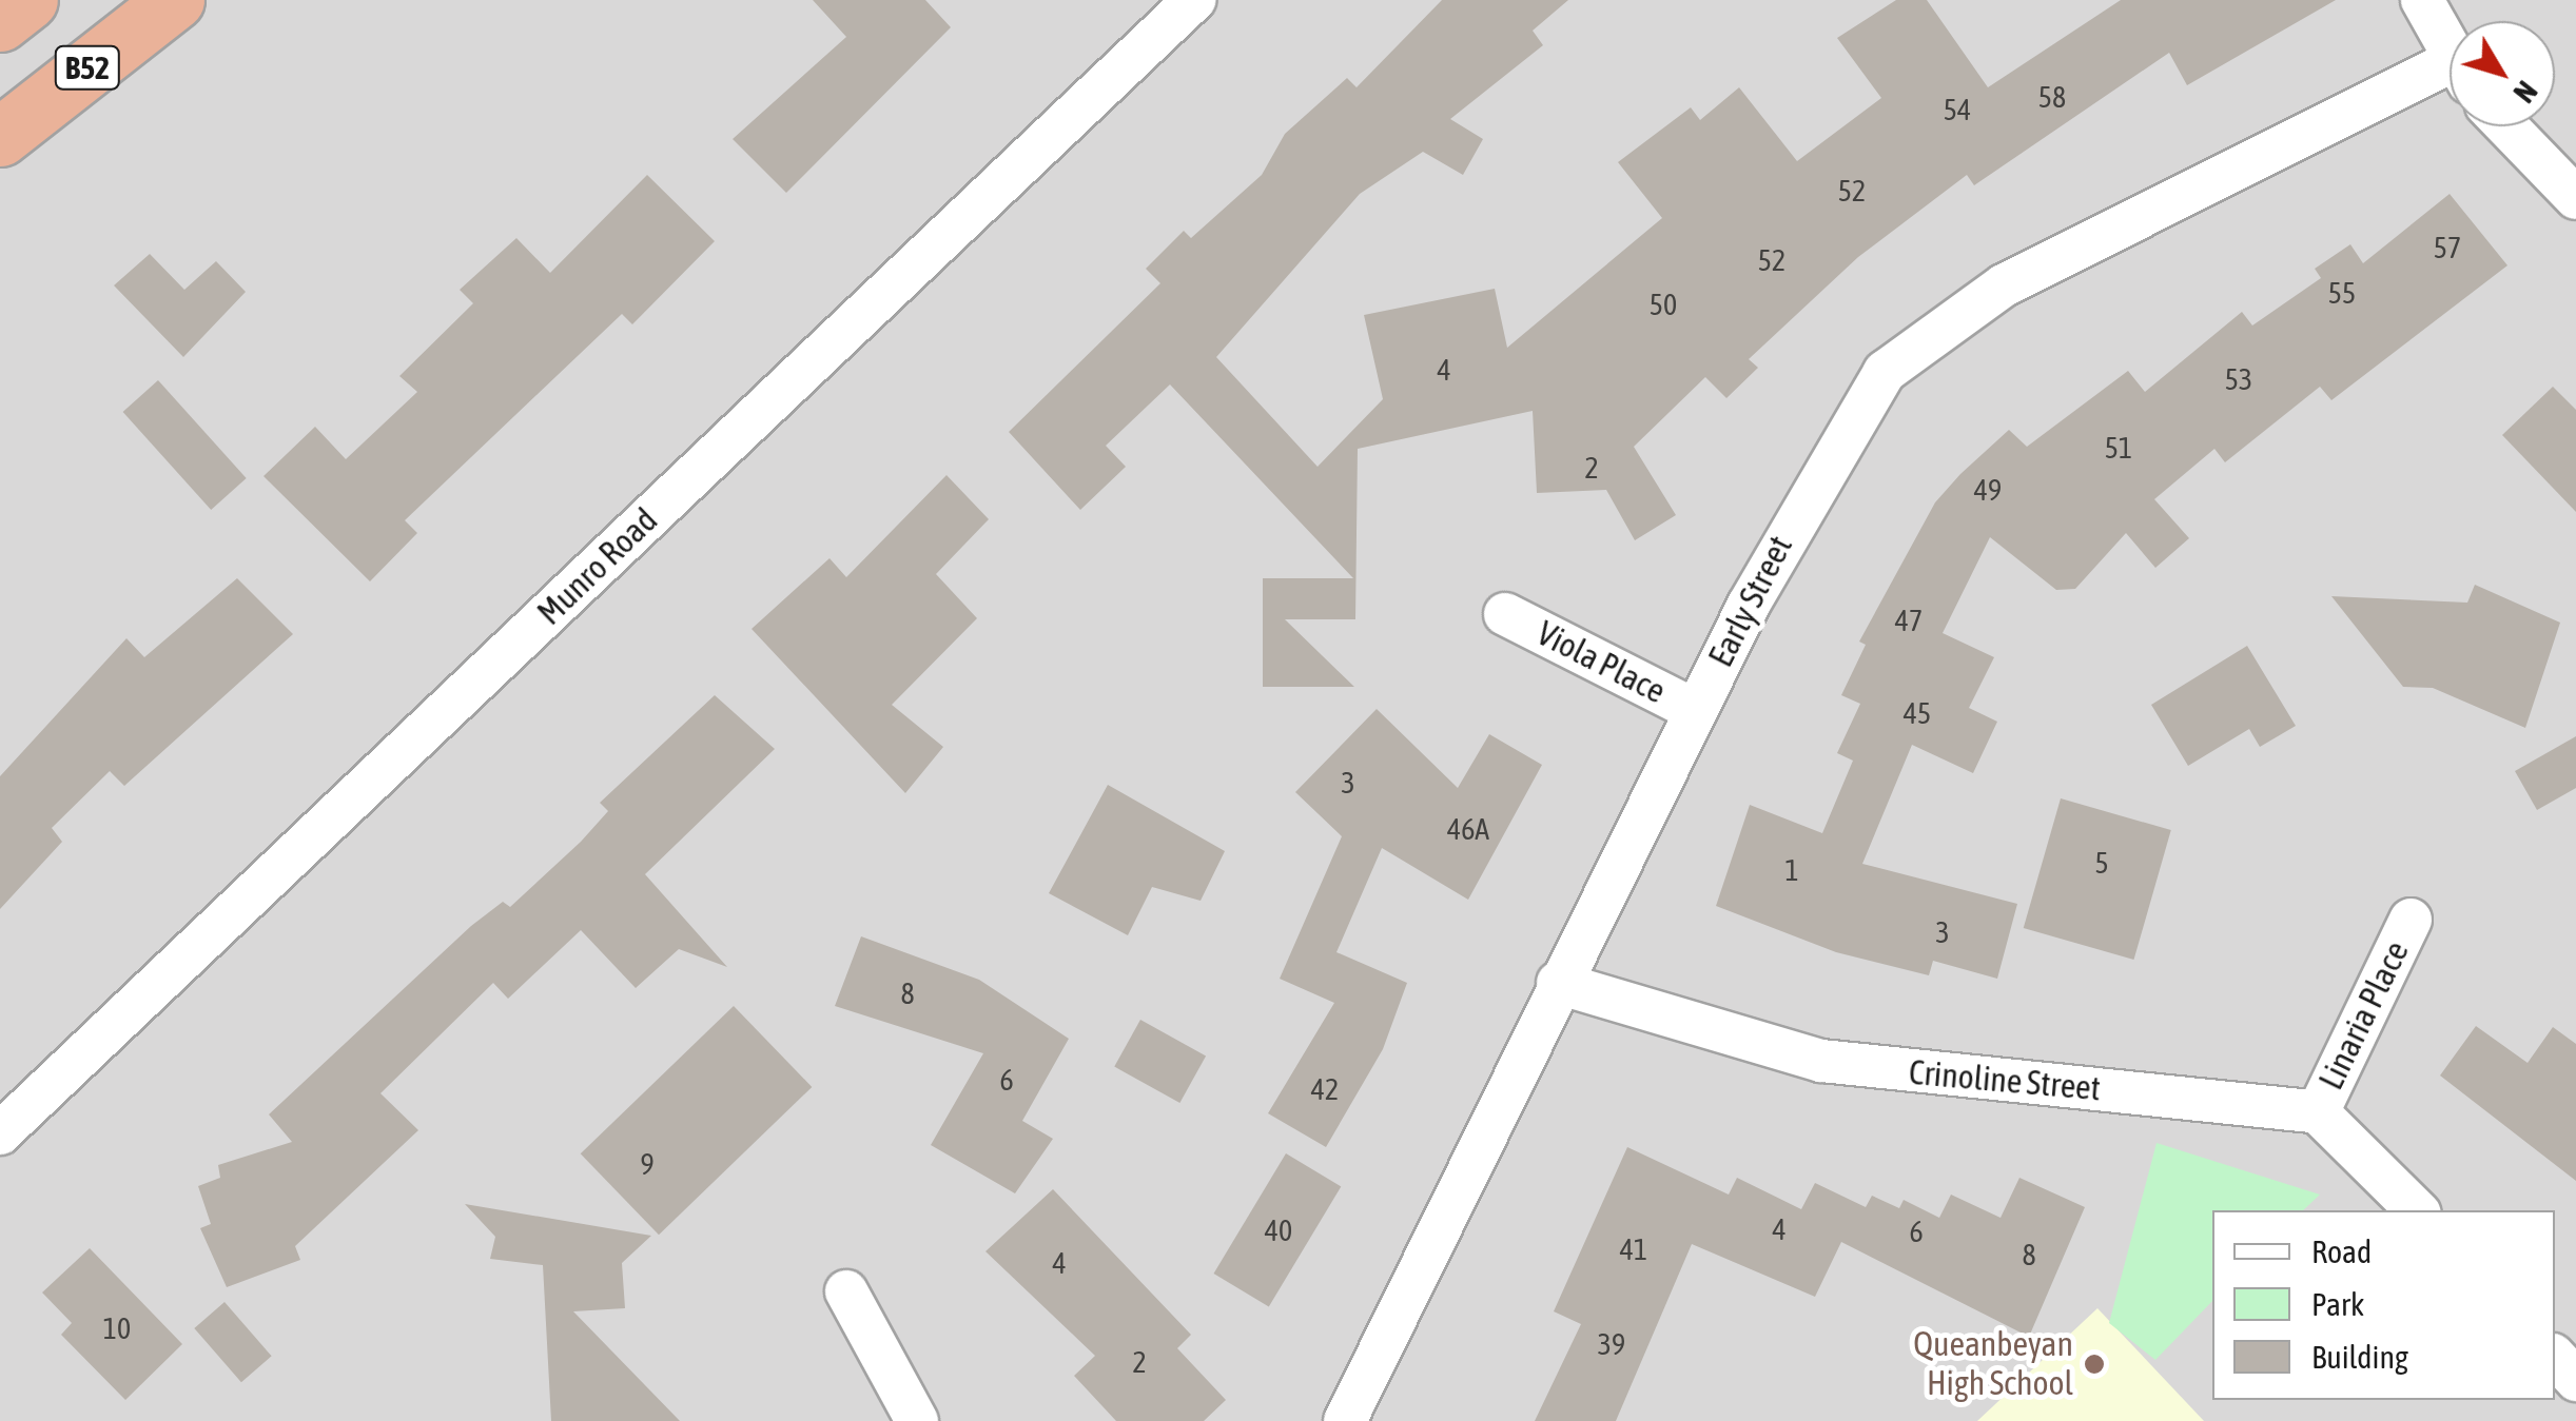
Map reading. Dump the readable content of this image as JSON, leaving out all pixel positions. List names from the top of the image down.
{
  "streets": {
    "highway": ["B52"],
    "street": [
      "Munro Road",
      "Early Street",
      "Viola Place",
      "Linaria Place",
      "Crinoline Street"
    ]
  },
  "crossings": [
    ["Early Street", "Viola Place"],
    ["Early Street", "Crinoline Street"],
    ["Linaria Place", "Crinoline Street"]
  ],
  "places": ["Queanbeyan High School"],
  "house_numbers": [
    "58",
    "54",
    "52",
    "57",
    "52",
    "55",
    "50",
    "4",
    "53",
    "51",
    "2",
    "49",
    "47",
    "45",
    "3",
    "46A",
    "5",
    "1",
    "3",
    "8",
    "6",
    "42",
    "9",
    "4",
    "40",
    "6",
    "41",
    "8",
    "4",
    "10",
    "39",
    "2"
  ],
  "legend": ["Road", "Park", "Building"],
  "north": "bottom right"
}
